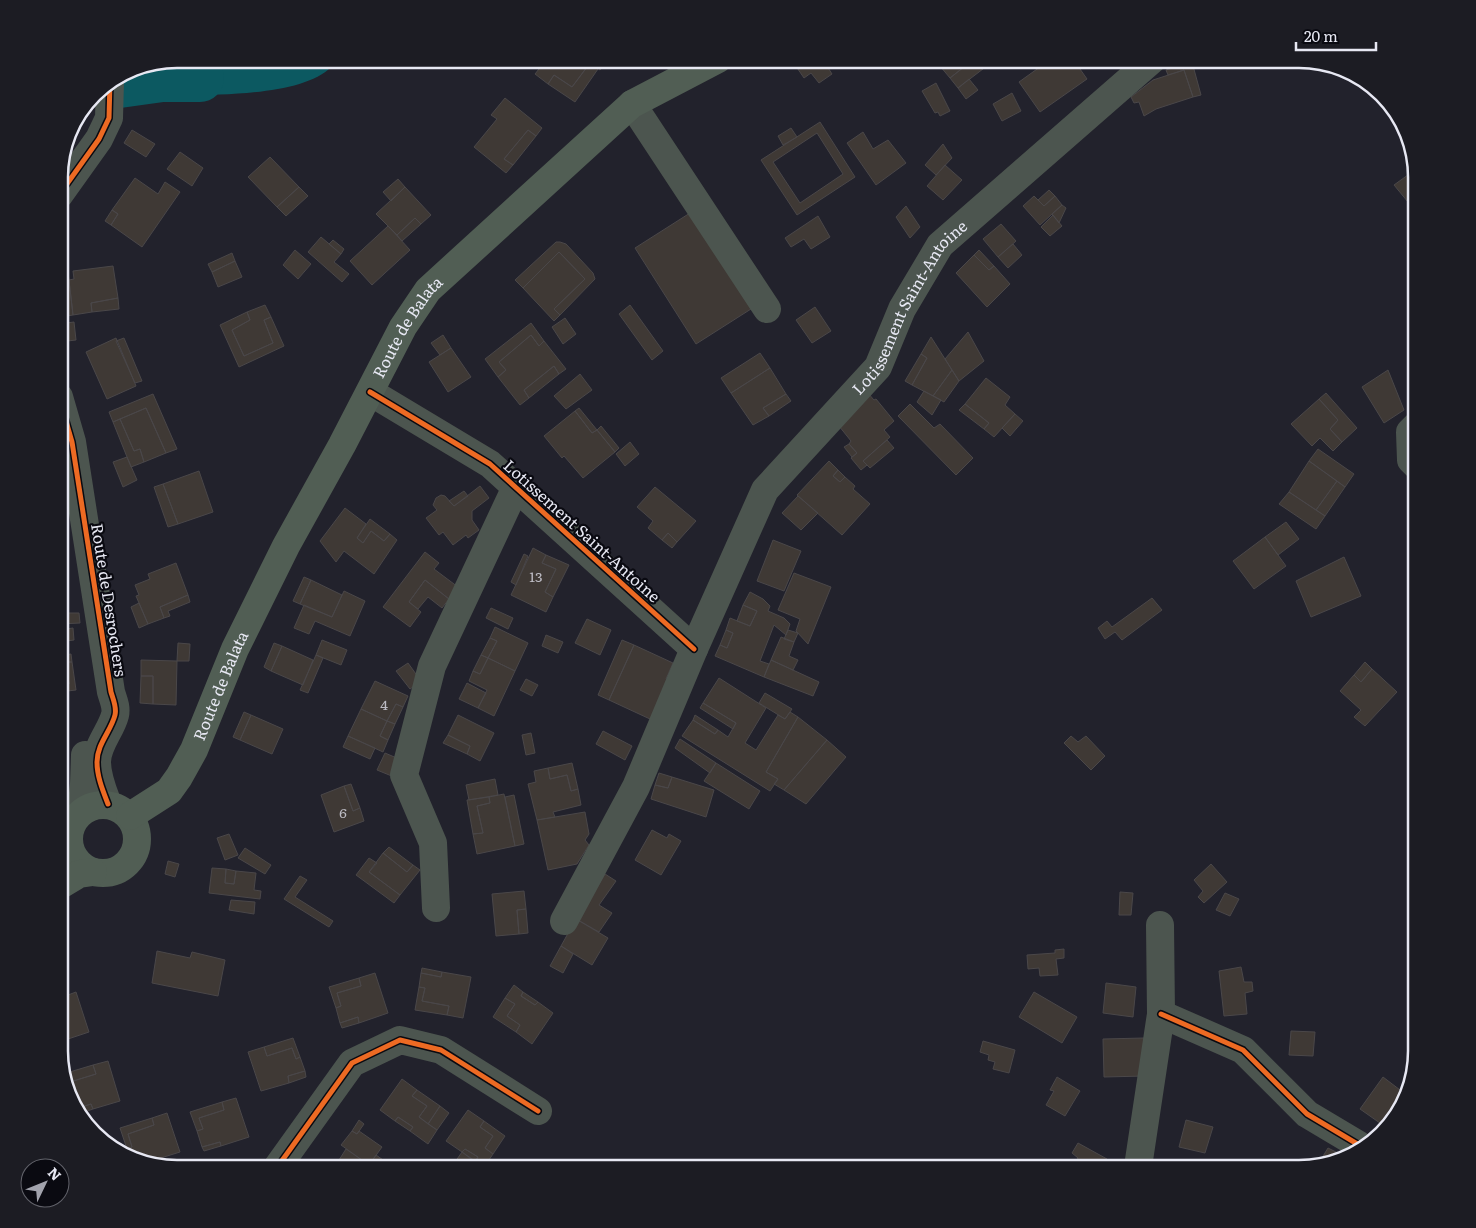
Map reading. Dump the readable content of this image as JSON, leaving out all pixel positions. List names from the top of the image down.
{
  "streets": {
    "main road": ["Route de Balata"],
    "street": ["Lotissement Saint-Antoine", "Route de Desrochers"]
  },
  "crossings": [
    ["Lotissement Saint-Antoine", "Route de Balata"],
    ["Route de Balata", "Route de Desrochers"]
  ],
  "house_numbers": ["13", "4", "6"],
  "scale_bar": "20 m",
  "north": "top right"
}
